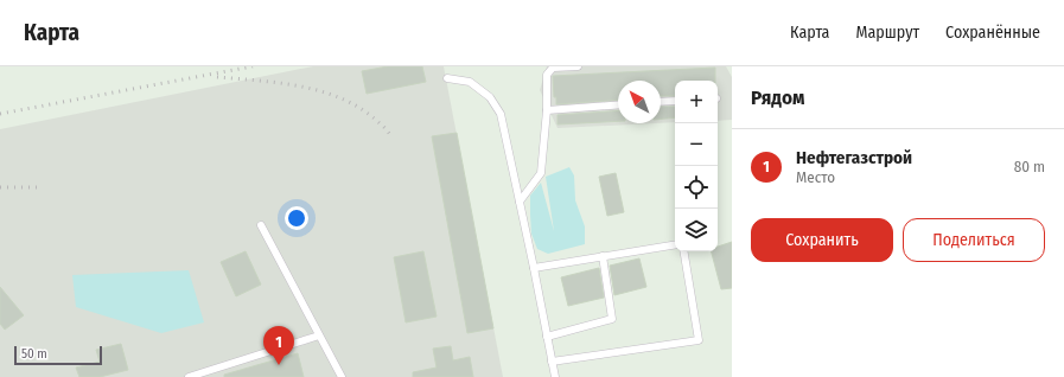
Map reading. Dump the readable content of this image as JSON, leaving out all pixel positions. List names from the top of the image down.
{
  "scale_bar": "50 m",
  "north": "top left",
  "page": {
    "header": "Карта",
    "nav": ["Карта", "Маршрут", "Сохранённые"],
    "heading": "Рядом",
    "map_buttons": ["+", "−"],
    "list": [
      {
        "mark": "1",
        "name": "Нефтегазстрой",
        "note": "Место",
        "value": "80 m"
      }
    ],
    "buttons": ["Сохранить", "Поделиться"],
    "pins": "1",
    "scale": "50 m"
  }
}
